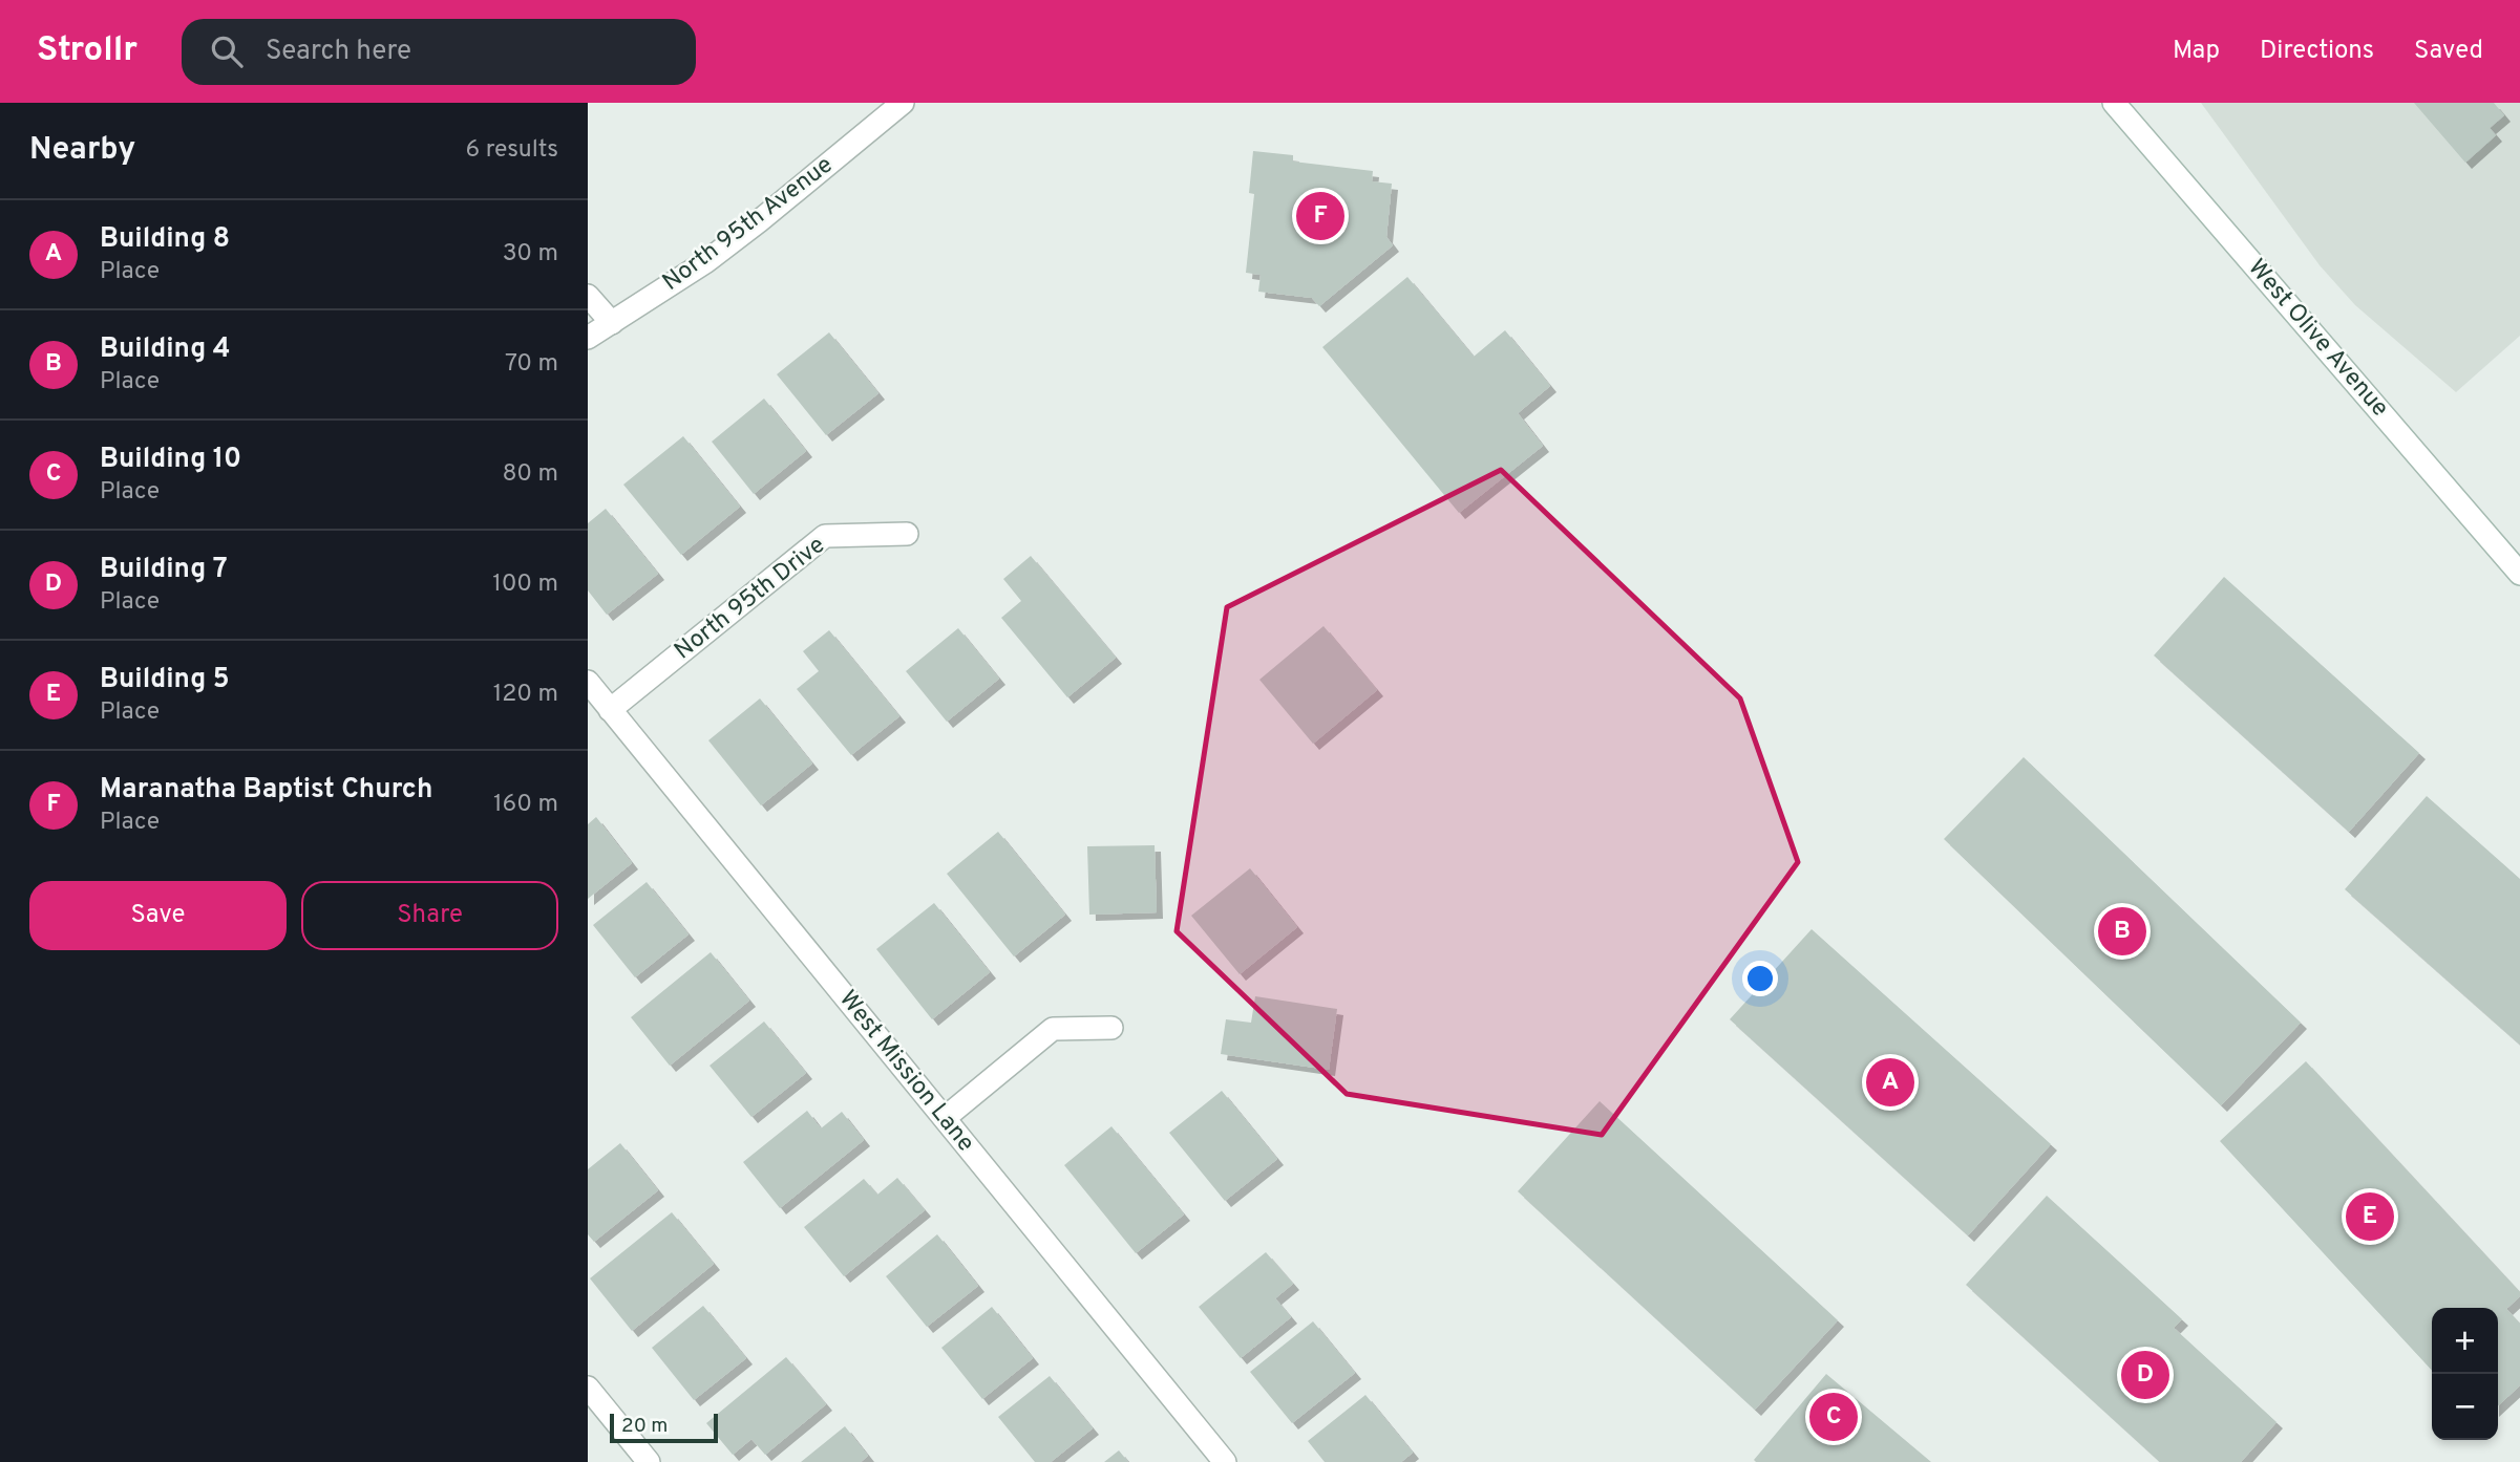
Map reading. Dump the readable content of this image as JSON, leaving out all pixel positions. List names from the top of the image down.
{
  "streets": {
    "street": [
      "North 95th Avenue",
      "West Olive Avenue",
      "North 95th Drive",
      "West Mission Lane"
    ]
  },
  "crossings": [
    ["North 95th Drive", "West Mission Lane"]
  ],
  "scale_bar": "20 m",
  "page": {
    "header": "Strollr",
    "search": "Search here",
    "nav": ["Map", "Directions", "Saved"],
    "heading": ["Nearby", "6 results"],
    "pins": [
      "F",
      "B",
      "A",
      "E",
      "D",
      "C"
    ],
    "list": [
      {
        "mark": "A",
        "name": "Building 8",
        "note": "Place",
        "value": "30 m"
      },
      {
        "mark": "B",
        "name": "Building 4",
        "note": "Place",
        "value": "70 m"
      },
      {
        "mark": "C",
        "name": "Building 10",
        "note": "Place",
        "value": "80 m"
      },
      {
        "mark": "D",
        "name": "Building 7",
        "note": "Place",
        "value": "100 m"
      },
      {
        "mark": "E",
        "name": "Building 5",
        "note": "Place",
        "value": "120 m"
      },
      {
        "mark": "F",
        "name": "Maranatha Baptist Church",
        "note": "Place",
        "value": "160 m"
      }
    ],
    "buttons": ["Save", "Share"],
    "map_buttons": ["+", "−"],
    "scale": "20 m"
  }
}
